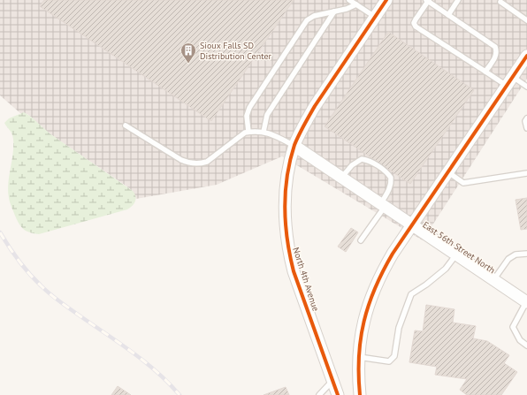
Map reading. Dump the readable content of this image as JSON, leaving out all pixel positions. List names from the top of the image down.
{
  "streets": {
    "street": ["East 56th Street North", "North 4th Avenue"]
  },
  "crossings": [
    ["East 56th Street North", "North 4th Avenue"]
  ],
  "places": {
    "building": ["Sioux Falls SD Distribution Center"]
  }
}
